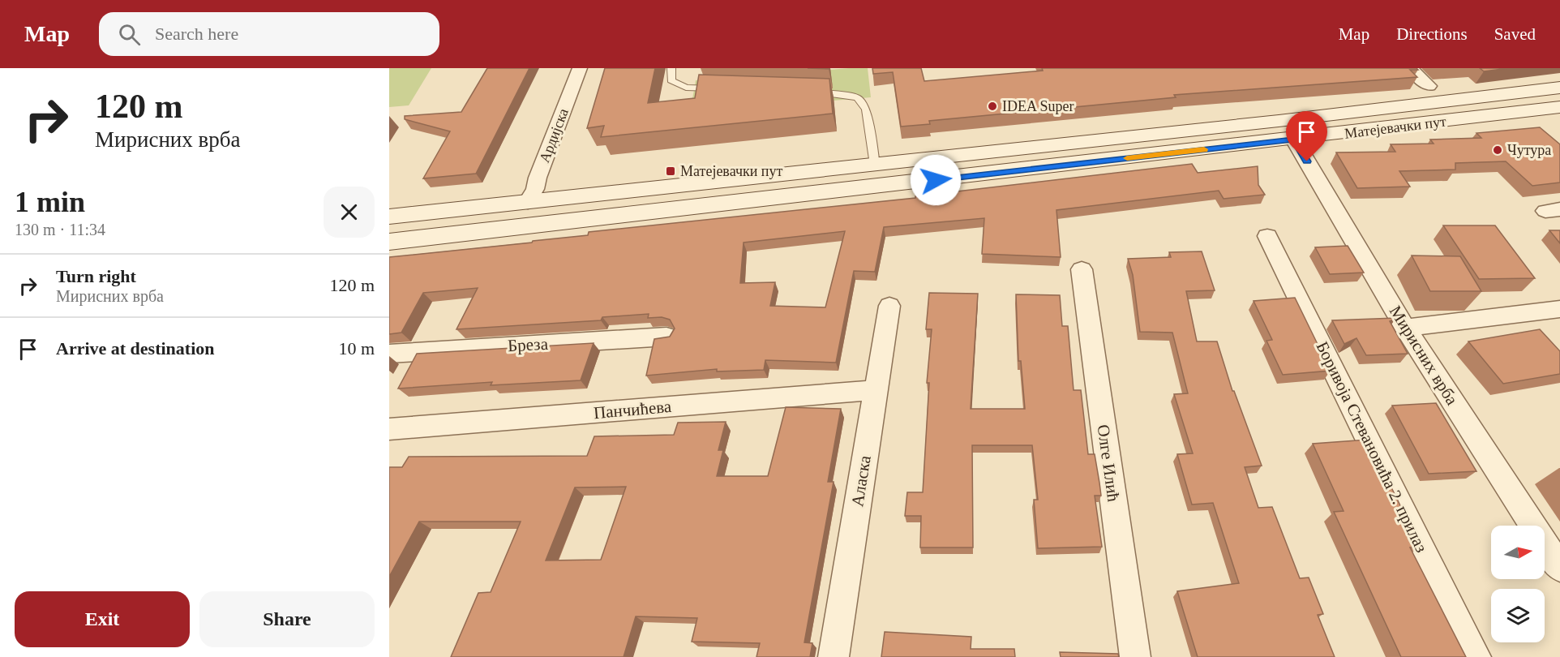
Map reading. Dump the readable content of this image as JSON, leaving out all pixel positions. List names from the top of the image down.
{
  "streets": {
    "main road": ["Матејевачки пут"],
    "street": [
      "Ардијска",
      "Бреза",
      "Мирисних врба",
      "Панчићева",
      "Боривоја Стевановића 2. прилаз",
      "Олге Илић",
      "Аласка"
    ]
  },
  "crossings": [
    ["Матејевачки пут", "Ардијска"],
    ["Матејевачки пут", "Мирисних врба"],
    ["Панчићева", "Аласка"]
  ],
  "places": {
    "other": ["IDEA Super", "Чутура"],
    "transit": ["Матејевачки пут"]
  },
  "north": "right",
  "page": {
    "header": "Map",
    "search": "Search here",
    "nav": ["Map", "Directions", "Saved"],
    "turn": ["120 m", "Мирисних врба"],
    "heading": ["1 min", "130 m · 11:34"],
    "list": [
      {
        "name": "Turn right",
        "note": "Мирисних врба",
        "value": "120 m"
      },
      {
        "name": "Arrive at destination",
        "value": "10 m"
      }
    ],
    "buttons": ["Exit", "Share"]
  }
}
